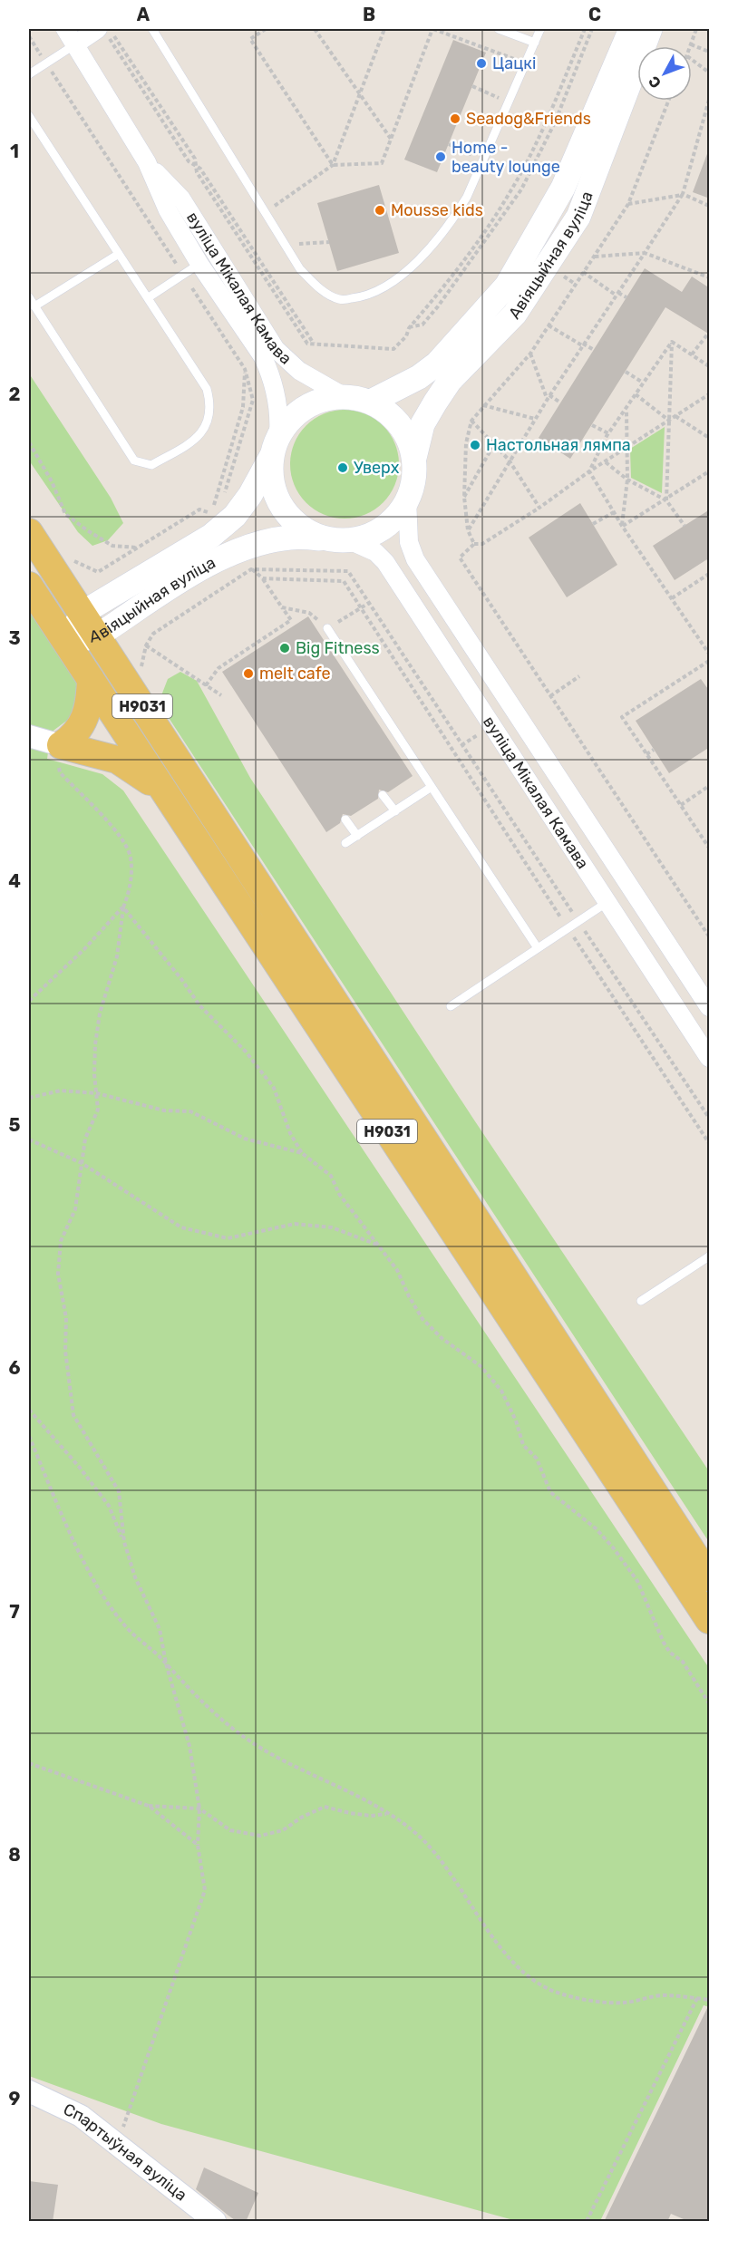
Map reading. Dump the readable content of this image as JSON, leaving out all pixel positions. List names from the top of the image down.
{
  "streets": {
    "main road": ["Авіяцыйная вуліца", "Н9031"],
    "street": ["вуліца Мікалая Камава", "Спартыўная вуліца"]
  },
  "crossings": [
    ["Авіяцыйная вуліца", "вуліца Мікалая Камава"],
    ["Авіяцыйная вуліца", "Н9031"]
  ],
  "places": [
    "Цацкi",
    "Seadog&Friends",
    "Home - beauty lounge",
    "Mousse kids",
    "Настольная лямпа",
    "Уверх",
    "Big Fitness",
    "melt cafe"
  ],
  "north": "bottom left",
  "grid": {
    "columns": ["A", "B", "C"],
    "rows": [
      "1",
      "2",
      "3",
      "4",
      "5",
      "6",
      "7",
      "8",
      "9"
    ]
  }
}
